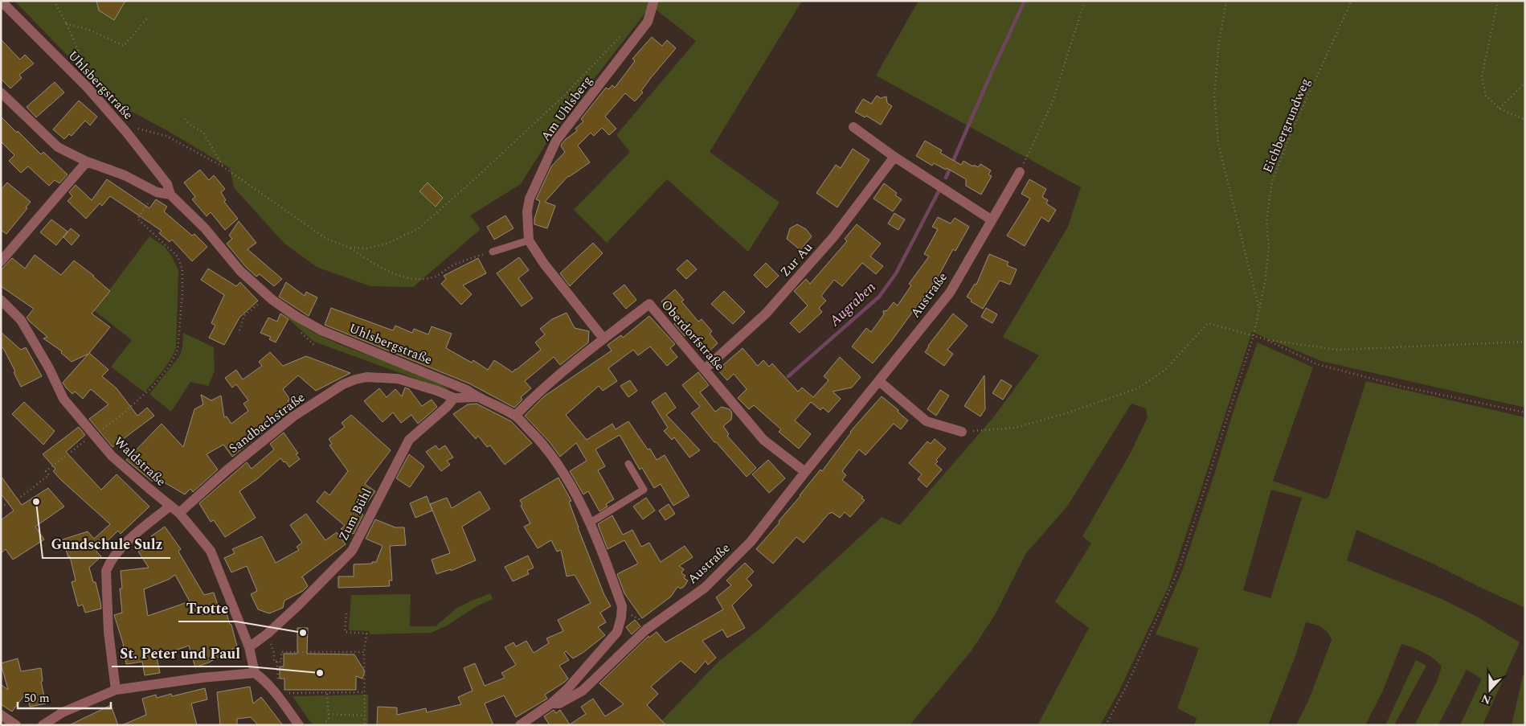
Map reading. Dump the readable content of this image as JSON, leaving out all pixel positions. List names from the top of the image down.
{
  "streets": {
    "street": [
      "Uhlsbergstraße",
      "Am Uhlsberg",
      "Zur Au",
      "Austraße",
      "Oberdorfstraße",
      "Sandbachstraße",
      "Waldstraße",
      "Zum Bühl"
    ],
    "path": ["Eichbergrundweg"]
  },
  "crossings": [
    ["Uhlsbergstraße", "Austraße"],
    ["Uhlsbergstraße", "Oberdorfstraße"],
    ["Uhlsbergstraße", "Sandbachstraße"],
    ["Am Uhlsberg", "Oberdorfstraße"],
    ["Zur Au", "Oberdorfstraße"],
    ["Austraße", "Oberdorfstraße"],
    ["Sandbachstraße", "Waldstraße"],
    ["Sandbachstraße", "Zum Bühl"],
    ["Waldstraße", "Zum Bühl"]
  ],
  "water": ["Augraben"],
  "places": ["Gundschule Sulz", "Trotte", "St. Peter und Paul"],
  "scale_bar": "50 m",
  "north": "bottom"
}
